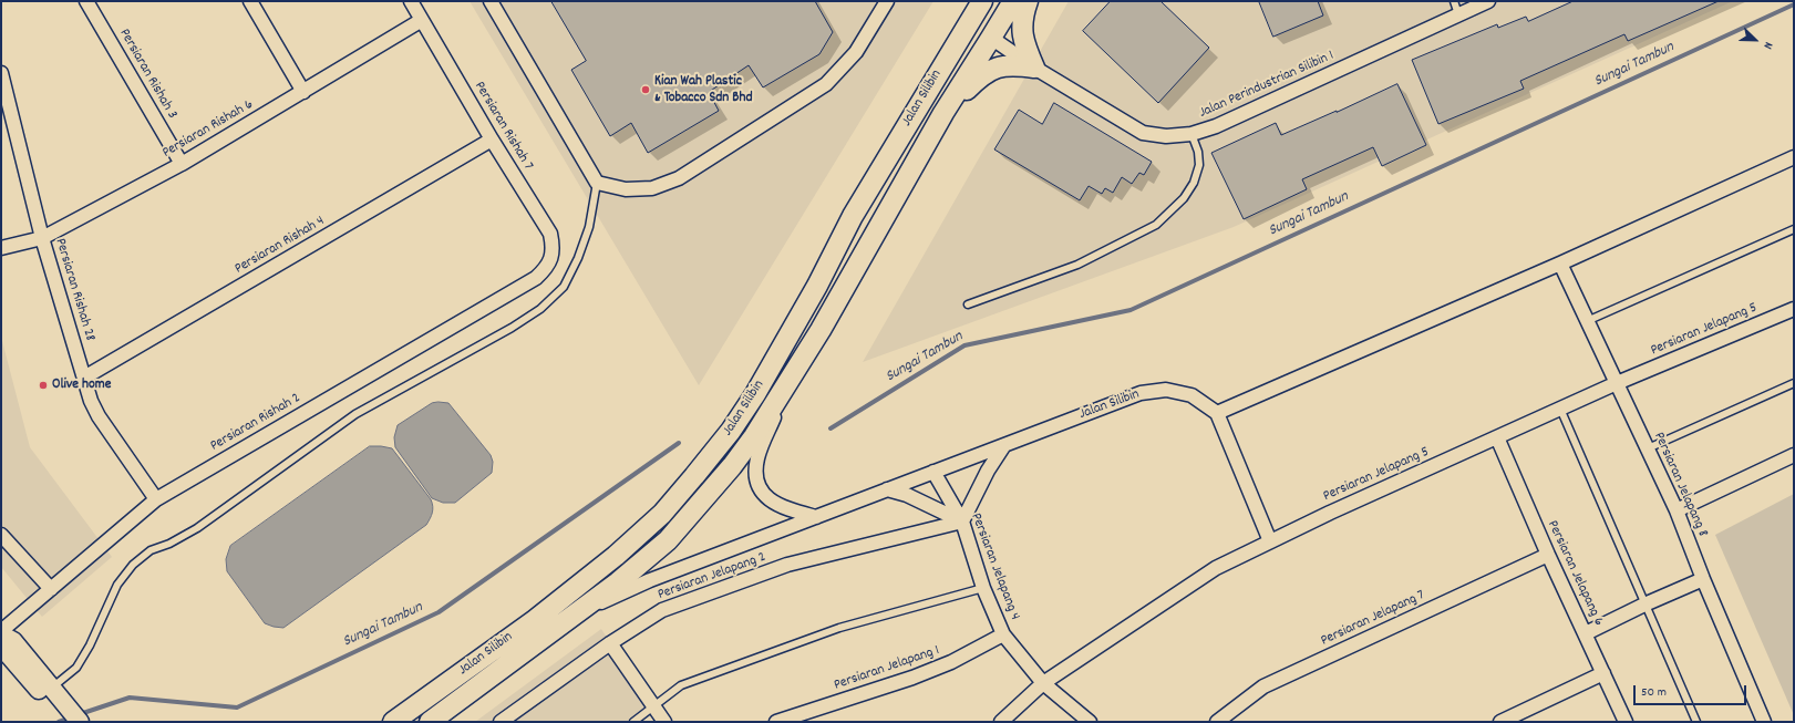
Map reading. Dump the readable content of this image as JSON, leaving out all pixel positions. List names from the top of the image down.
{
  "streets": {
    "main road": ["Jalan Silibin"],
    "street": [
      "Persiaran Rishah 3",
      "Jalan Perindustrian Silibin 1",
      "Persiaran Rishah 7",
      "Persiaran Rishah 6",
      "Persiaran Rishah 4",
      "Persiaran Rishah 28",
      "Persiaran Jelapang 5",
      "Persiaran Rishah 2",
      "Persiaran Jelapang 8",
      "Persiaran Jelapang 4",
      "Persiaran Jelapang 6",
      "Persiaran Jelapang 2",
      "Persiaran Jelapang 7",
      "Persiaran Jelapang 1"
    ]
  },
  "crossings": [
    ["Persiaran Rishah 3", "Persiaran Rishah 6"],
    ["Jalan Perindustrian Silibin 1", "Jalan Silibin"],
    ["Jalan Silibin", "Persiaran Jelapang 4"],
    ["Persiaran Rishah 7", "Persiaran Rishah 6"],
    ["Persiaran Rishah 7", "Persiaran Rishah 4"],
    ["Persiaran Rishah 7", "Persiaran Rishah 2"],
    ["Persiaran Rishah 6", "Persiaran Rishah 28"],
    ["Persiaran Rishah 4", "Persiaran Rishah 28"],
    ["Persiaran Rishah 28", "Persiaran Rishah 2"],
    ["Persiaran Jelapang 5", "Persiaran Jelapang 8"],
    ["Persiaran Jelapang 5", "Persiaran Jelapang 4"],
    ["Persiaran Jelapang 5", "Persiaran Jelapang 6"],
    ["Persiaran Jelapang 4", "Persiaran Jelapang 2"],
    ["Persiaran Jelapang 4", "Persiaran Jelapang 1"],
    ["Persiaran Jelapang 6", "Persiaran Jelapang 7"]
  ],
  "water": ["Sungai Tambun"],
  "places": ["Kian Wah Plastic & Tobacco Sdn Bhd", "Olive home"],
  "scale_bar": "50 m",
  "north": "bottom right"
}
